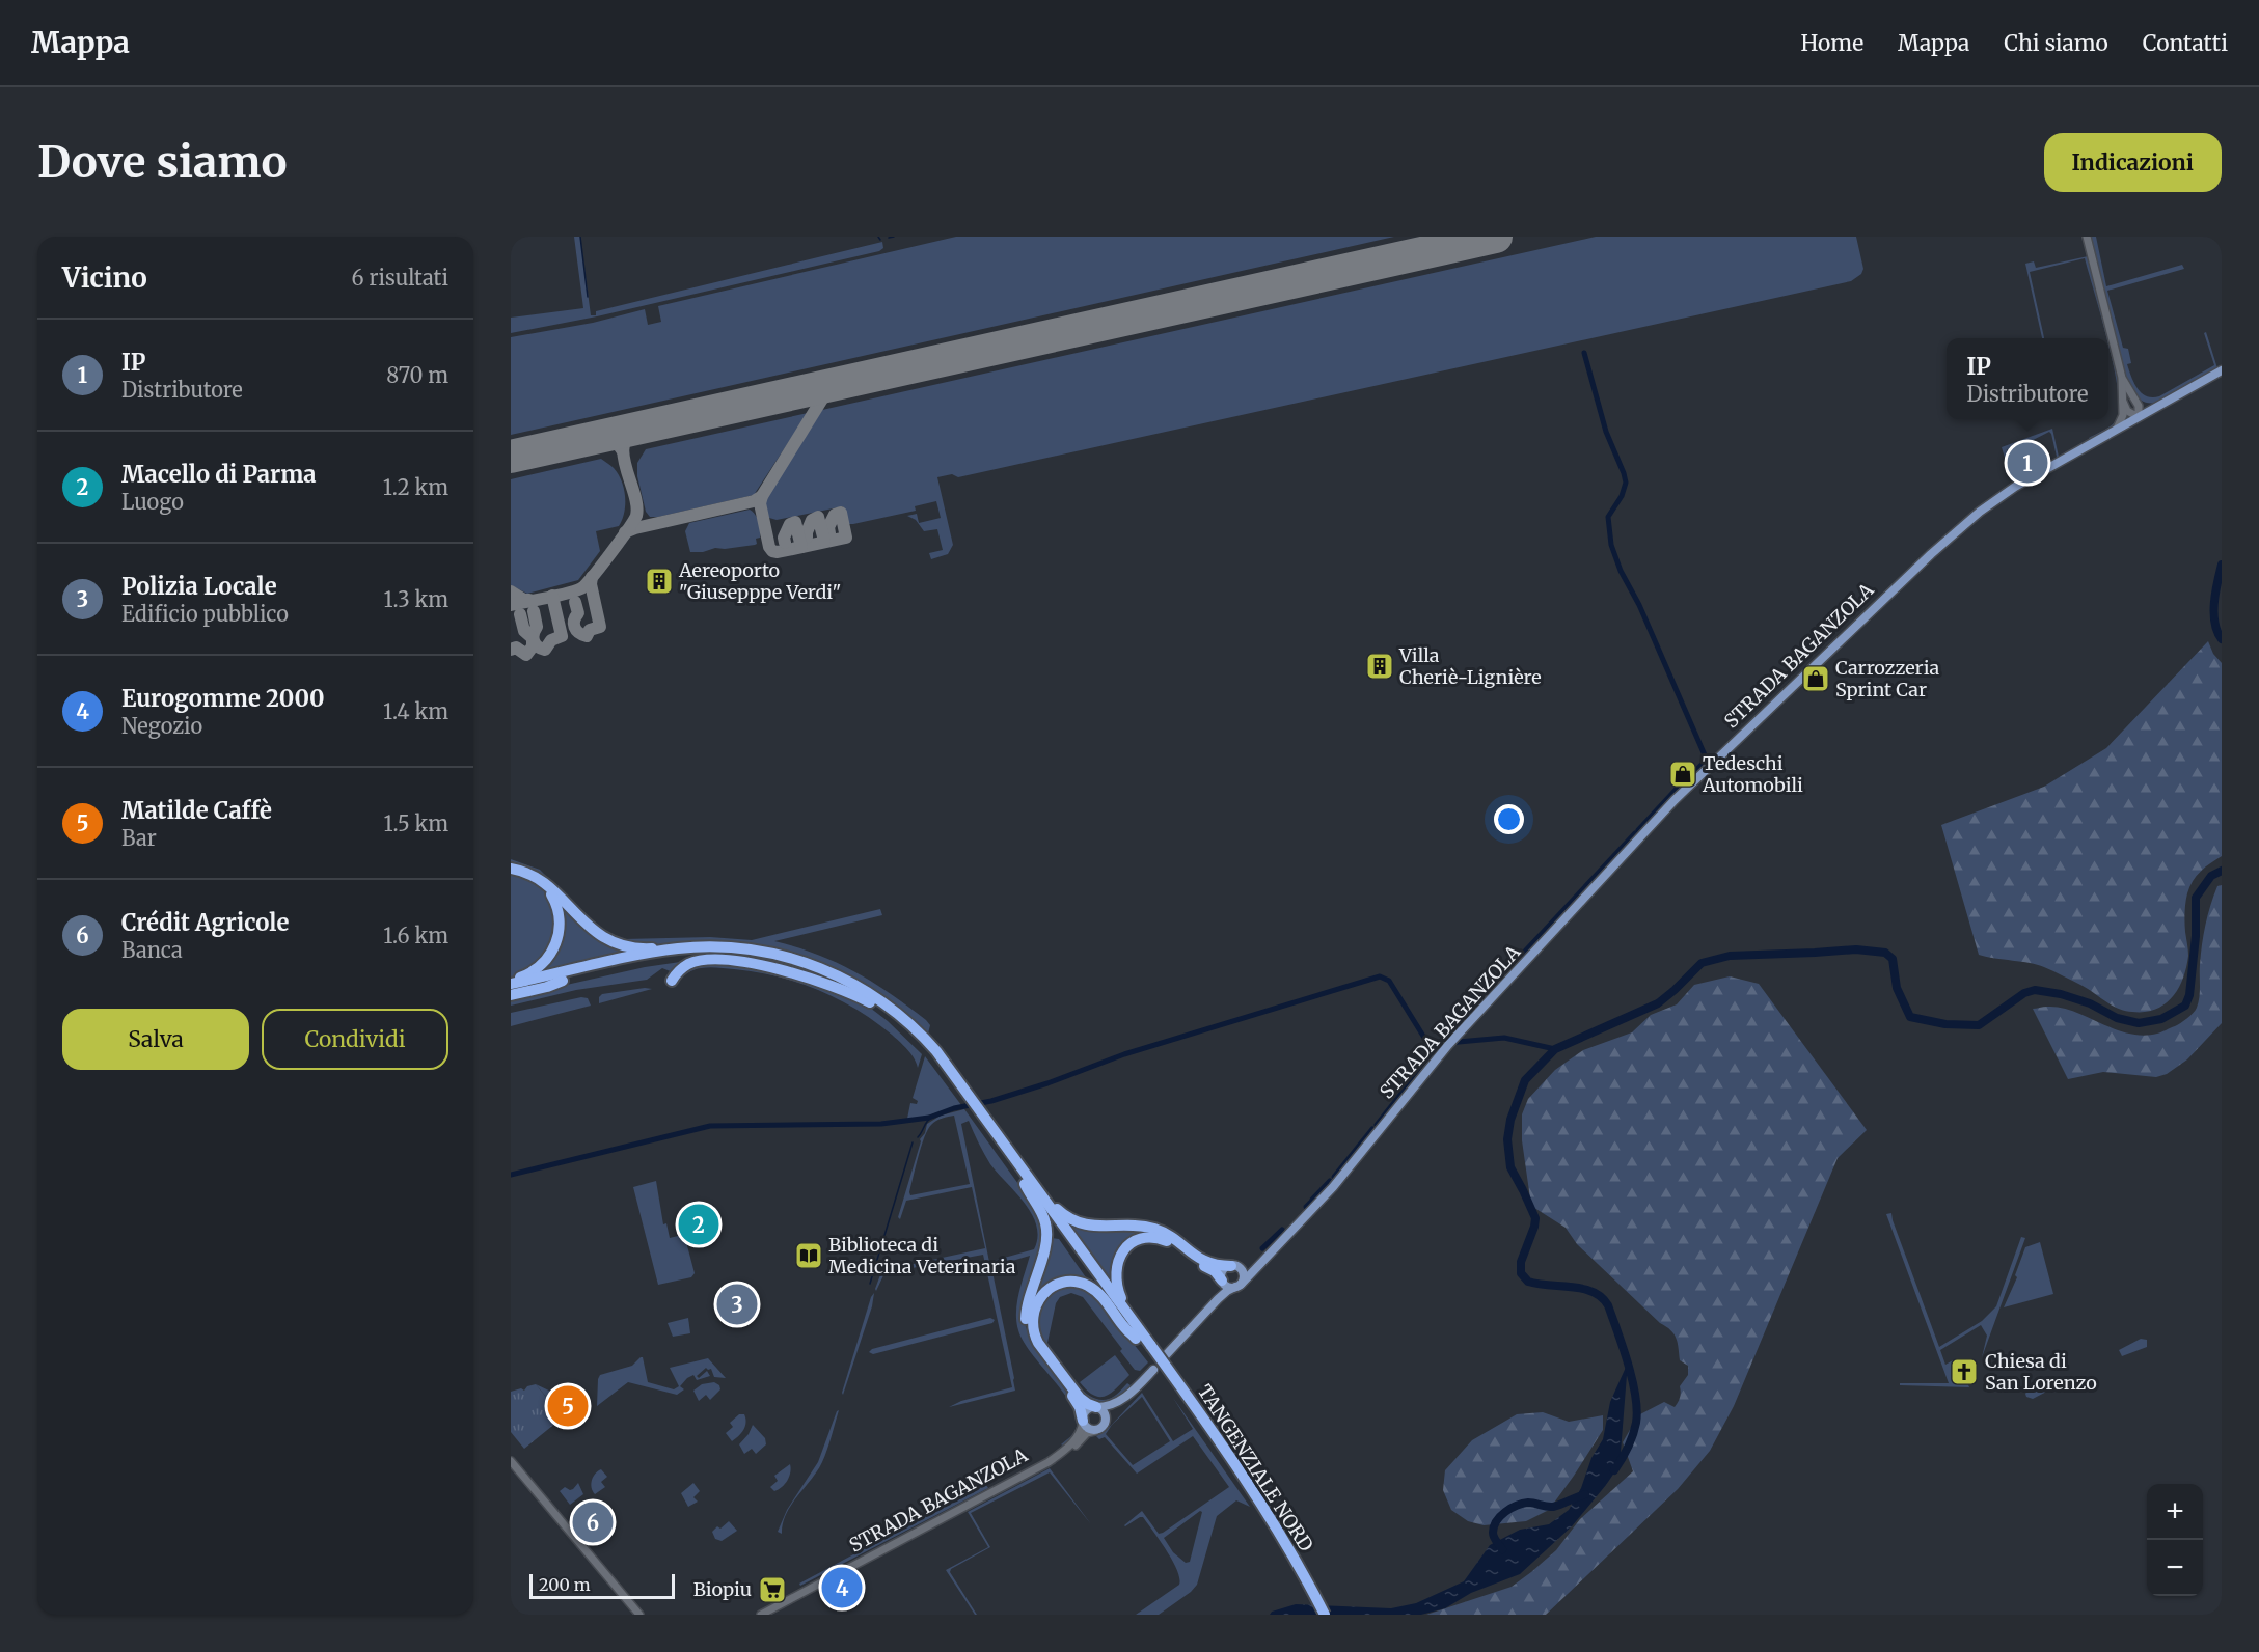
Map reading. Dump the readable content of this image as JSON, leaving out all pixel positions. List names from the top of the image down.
{
  "streets": {
    "highway": ["TANGENZIALE NORD"],
    "main road": ["STRADA BAGANZOLA"]
  },
  "places": {
    "building": ["Aereoporto \"Giusepppe Verdi\"", "Villa Cheriè-Lignière"],
    "shop": ["Carrozzeria Sprint Car", "Tedeschi Automobili"],
    "library": ["Biblioteca di Medicina Veterinaria"],
    "church": ["Chiesa di San Lorenzo"],
    "supermarket": ["Biopiu"]
  },
  "scale_bar": "200 m",
  "page": {
    "header": "Mappa",
    "nav": [
      "Home",
      "Mappa",
      "Chi siamo",
      "Contatti"
    ],
    "buttons": [
      "Indicazioni",
      ["Salva", "Condividi"]
    ],
    "title": "Dove siamo",
    "heading": ["Vicino", "6 risultati"],
    "list": [
      {
        "mark": "1",
        "name": "IP",
        "note": "Distributore",
        "value": "870 m"
      },
      {
        "mark": "2",
        "name": "Macello di Parma",
        "note": "Luogo",
        "value": "1.2 km"
      },
      {
        "mark": "3",
        "name": "Polizia Locale",
        "note": "Edificio pubblico",
        "value": "1.3 km"
      },
      {
        "mark": "4",
        "name": "Eurogomme 2000",
        "note": "Negozio",
        "value": "1.4 km"
      },
      {
        "mark": "5",
        "name": "Matilde Caffè",
        "note": "Bar",
        "value": "1.5 km"
      },
      {
        "mark": "6",
        "name": "Crédit Agricole",
        "note": "Banca",
        "value": "1.6 km"
      }
    ],
    "popup": ["IP", "Distributore"],
    "pins": [
      "1",
      "2",
      "3",
      "5",
      "6",
      "4"
    ],
    "map_buttons": ["+", "−"],
    "scale": "200 m"
  }
}
